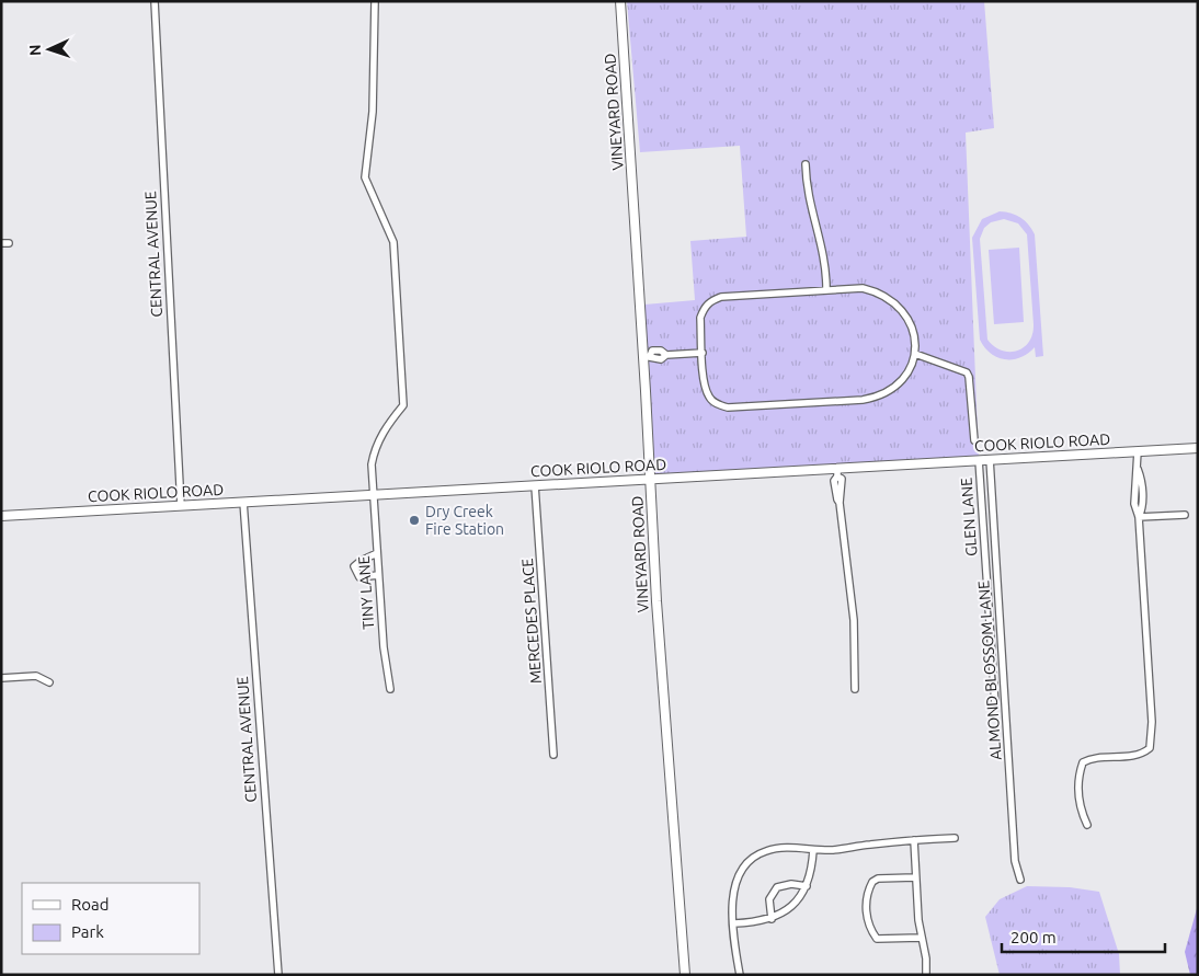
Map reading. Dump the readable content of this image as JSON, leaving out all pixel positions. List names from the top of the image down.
{
  "streets": {
    "street": [
      "VINEYARD ROAD",
      "CENTRAL AVENUE",
      "COOK RIOLO ROAD",
      "GLEN LANE",
      "TINY LANE",
      "MERCEDES PLACE",
      "ALMOND BLOSSOM LANE"
    ]
  },
  "crossings": [
    ["VINEYARD ROAD", "COOK RIOLO ROAD"],
    ["CENTRAL AVENUE", "COOK RIOLO ROAD"],
    ["COOK RIOLO ROAD", "GLEN LANE"],
    ["COOK RIOLO ROAD", "TINY LANE"],
    ["COOK RIOLO ROAD", "MERCEDES PLACE"],
    ["COOK RIOLO ROAD", "ALMOND BLOSSOM LANE"]
  ],
  "places": ["Dry Creek Fire Station"],
  "legend": ["Road", "Park"],
  "scale_bar": "200 m",
  "north": "left"
}
